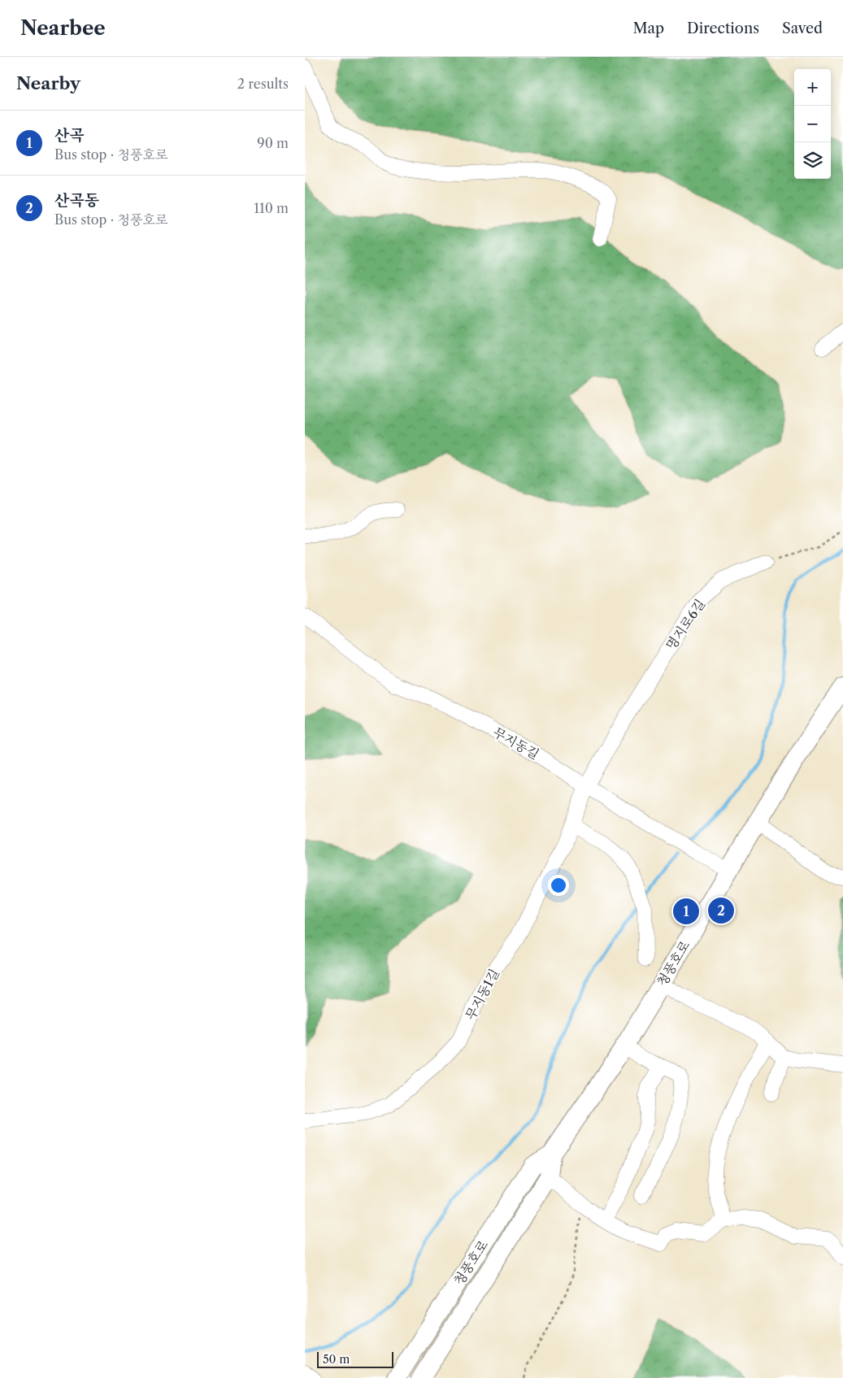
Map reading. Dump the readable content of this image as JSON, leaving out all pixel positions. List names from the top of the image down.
{
  "streets": {
    "main road": ["청풍호로"],
    "street": ["명지로6길", "무지동길", "무지동1길"]
  },
  "crossings": [
    ["명지로6길", "무지동길"],
    ["명지로6길", "무지동1길"],
    ["무지동길", "청풍호로"],
    ["무지동길", "무지동1길"]
  ],
  "scale_bar": "50 m",
  "page": {
    "header": "Nearbee",
    "nav": ["Map", "Directions", "Saved"],
    "heading": ["Nearby", "2 results"],
    "map_buttons": ["+", "−"],
    "list": [
      {
        "mark": "1",
        "name": "산곡",
        "note": "Bus stop · 청풍호로",
        "value": "90 m"
      },
      {
        "mark": "2",
        "name": "산곡동",
        "note": "Bus stop · 청풍호로",
        "value": "110 m"
      }
    ],
    "pins": ["2", "1"],
    "scale": "50 m"
  }
}
